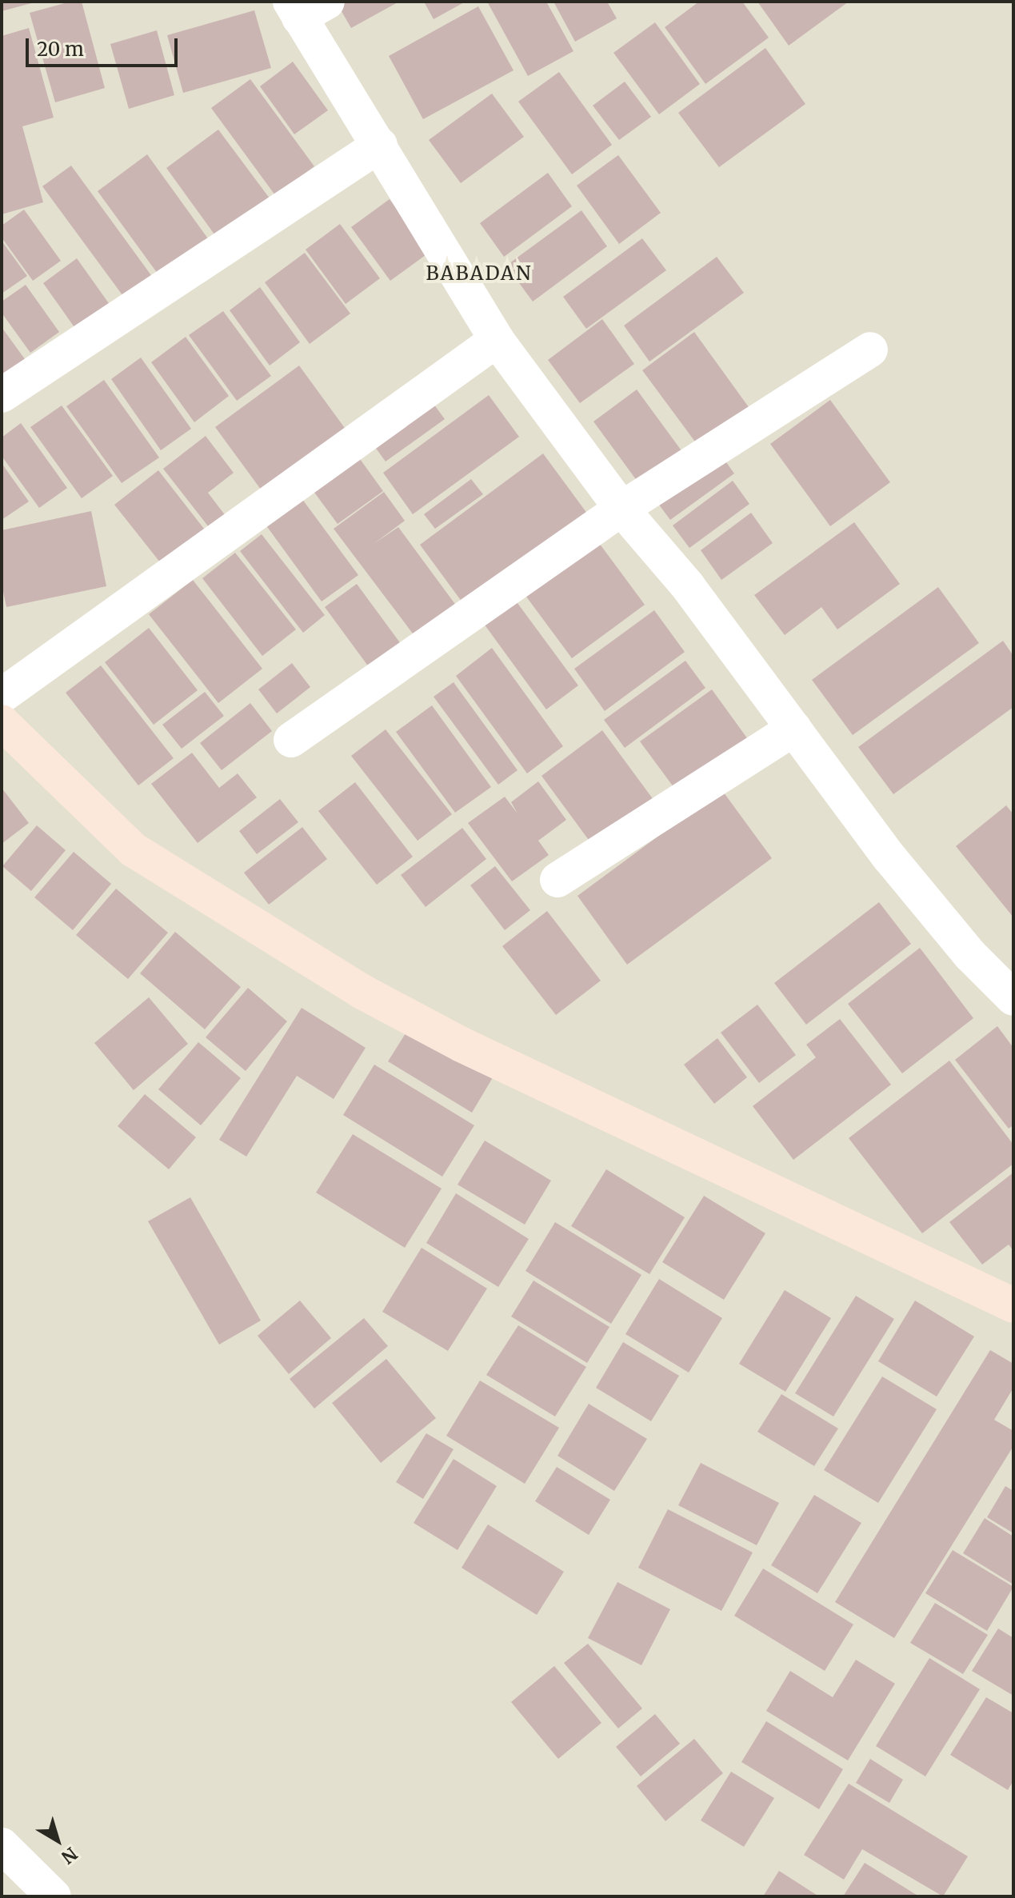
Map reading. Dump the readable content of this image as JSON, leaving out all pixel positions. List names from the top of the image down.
{
  "districts": ["BABADAN"],
  "scale_bar": "20 m",
  "north": "bottom right"
}
